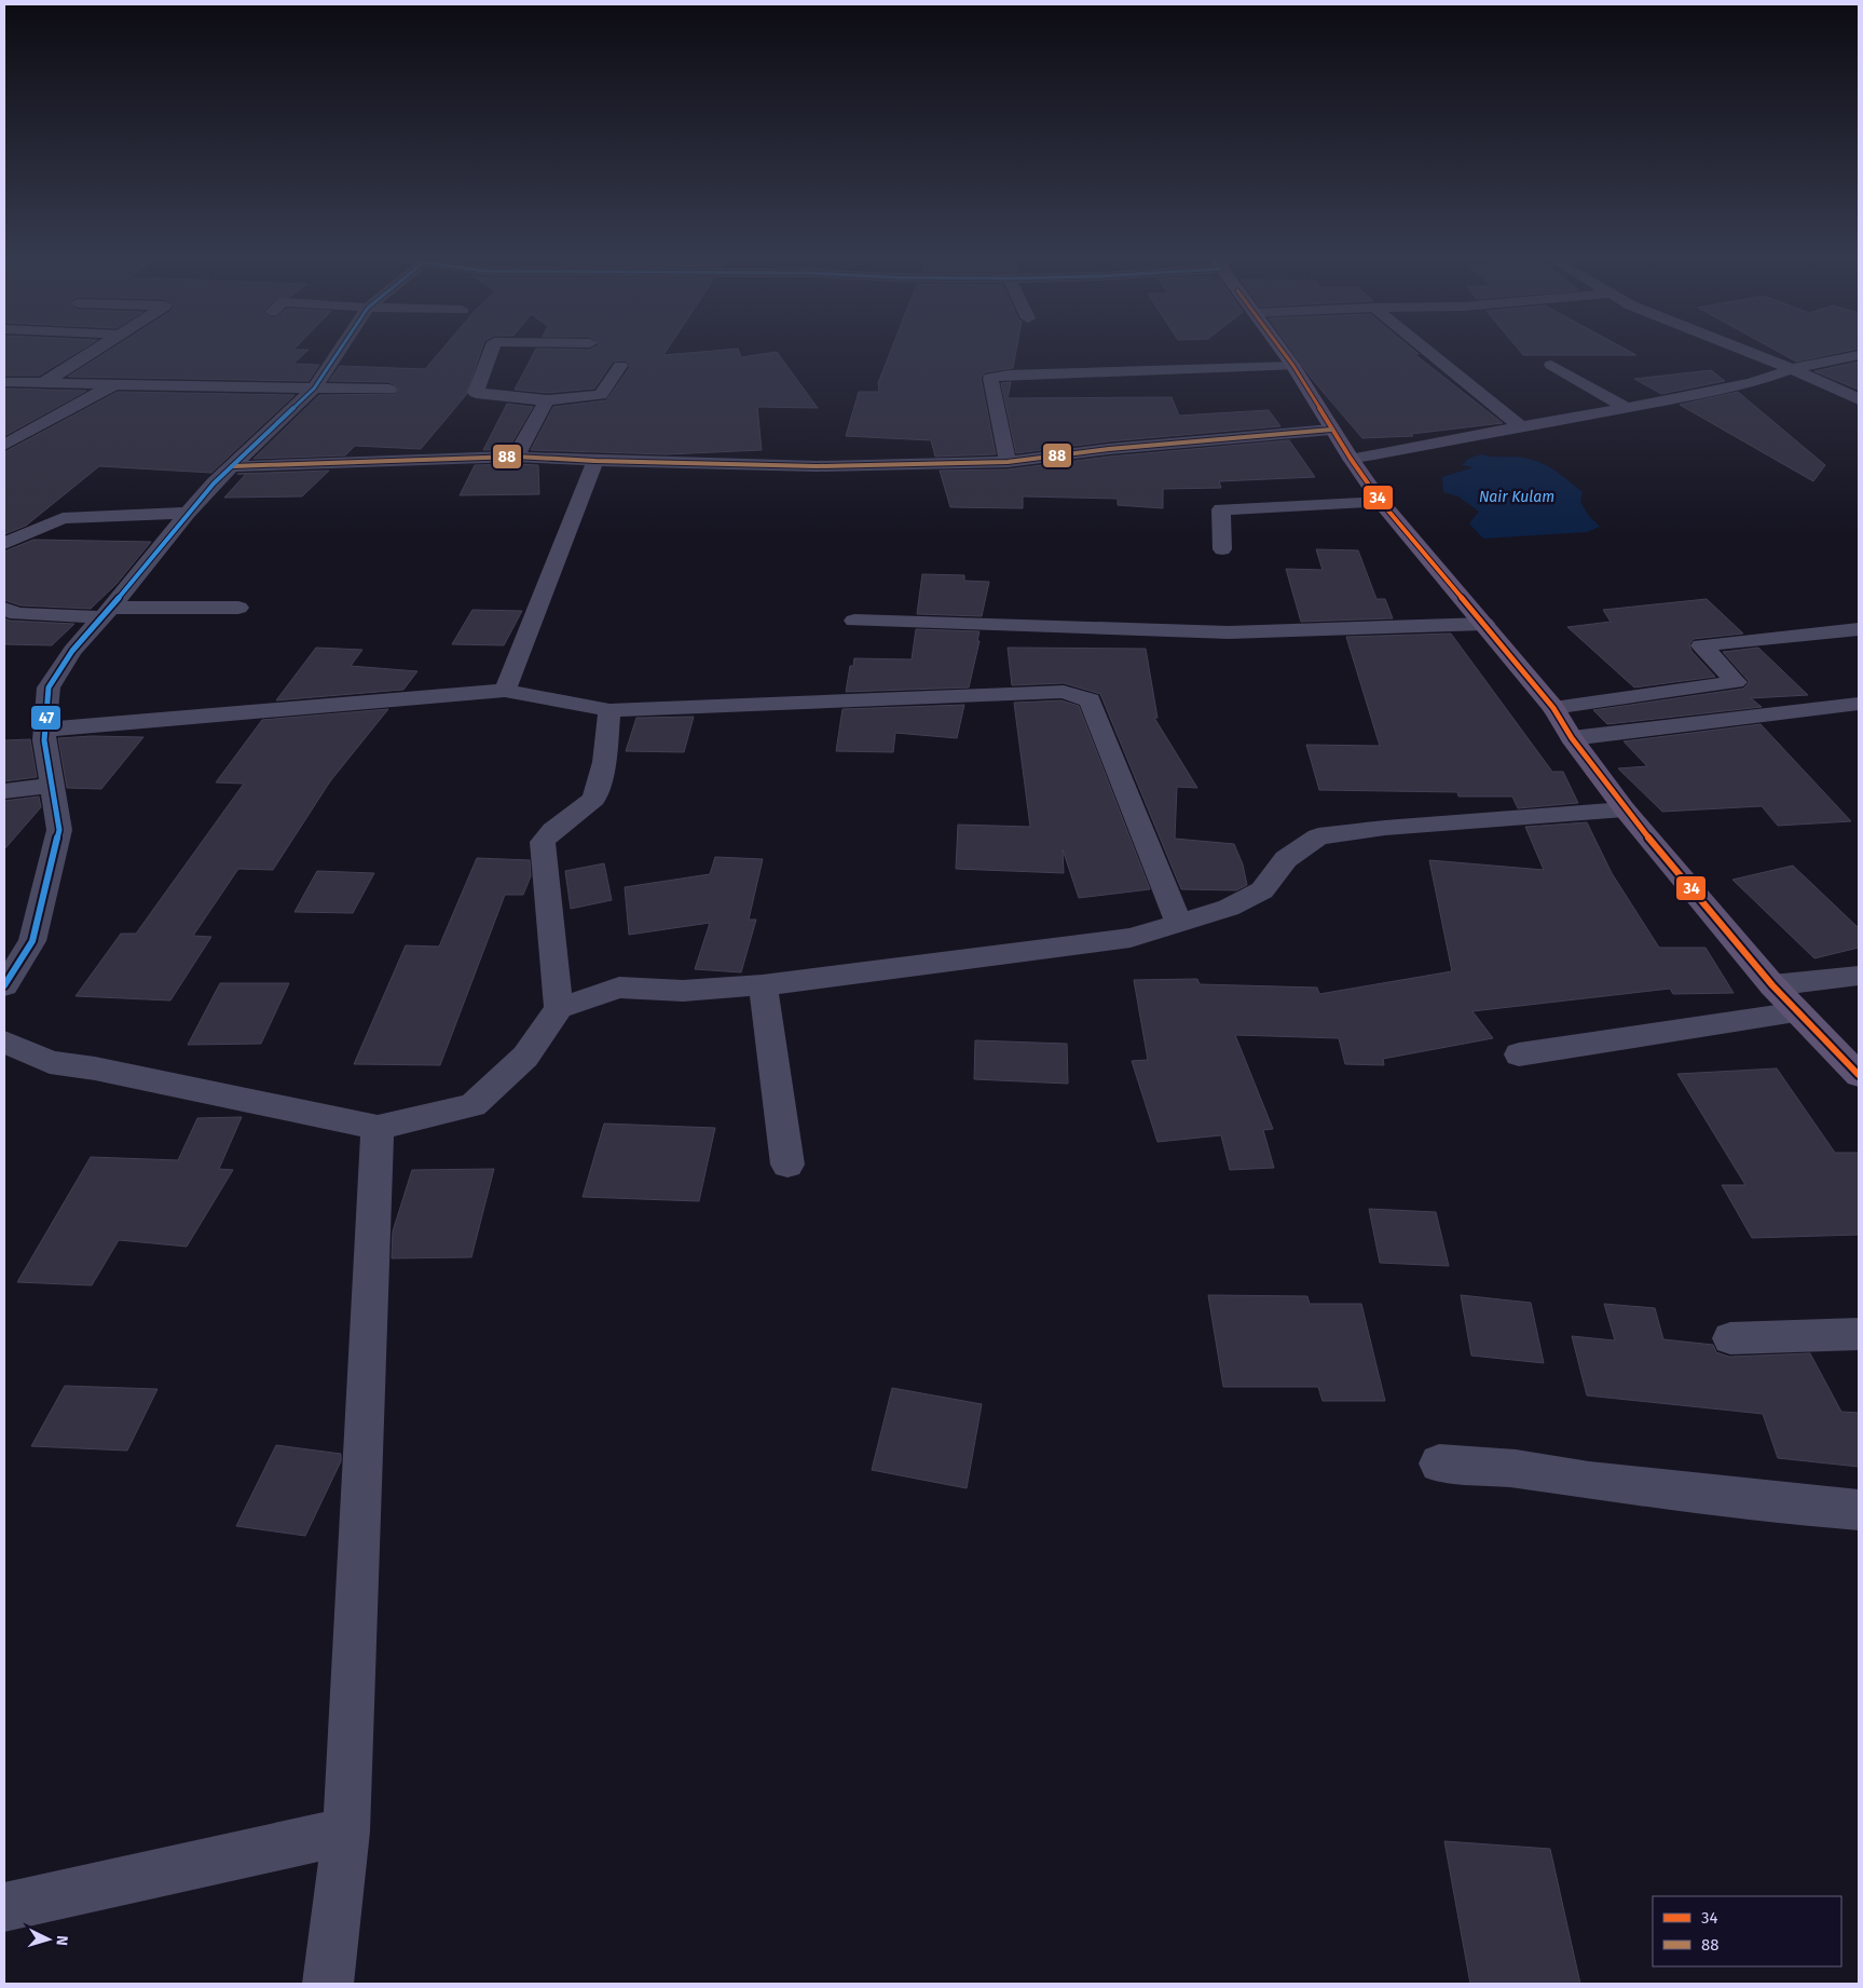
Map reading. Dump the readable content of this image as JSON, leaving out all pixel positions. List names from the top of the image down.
{
  "water": ["Nair Kulam"],
  "lines": ["transit line 34", "transit line 47", "transit line 88"],
  "legend": ["34", "88"],
  "north": "right"
}
